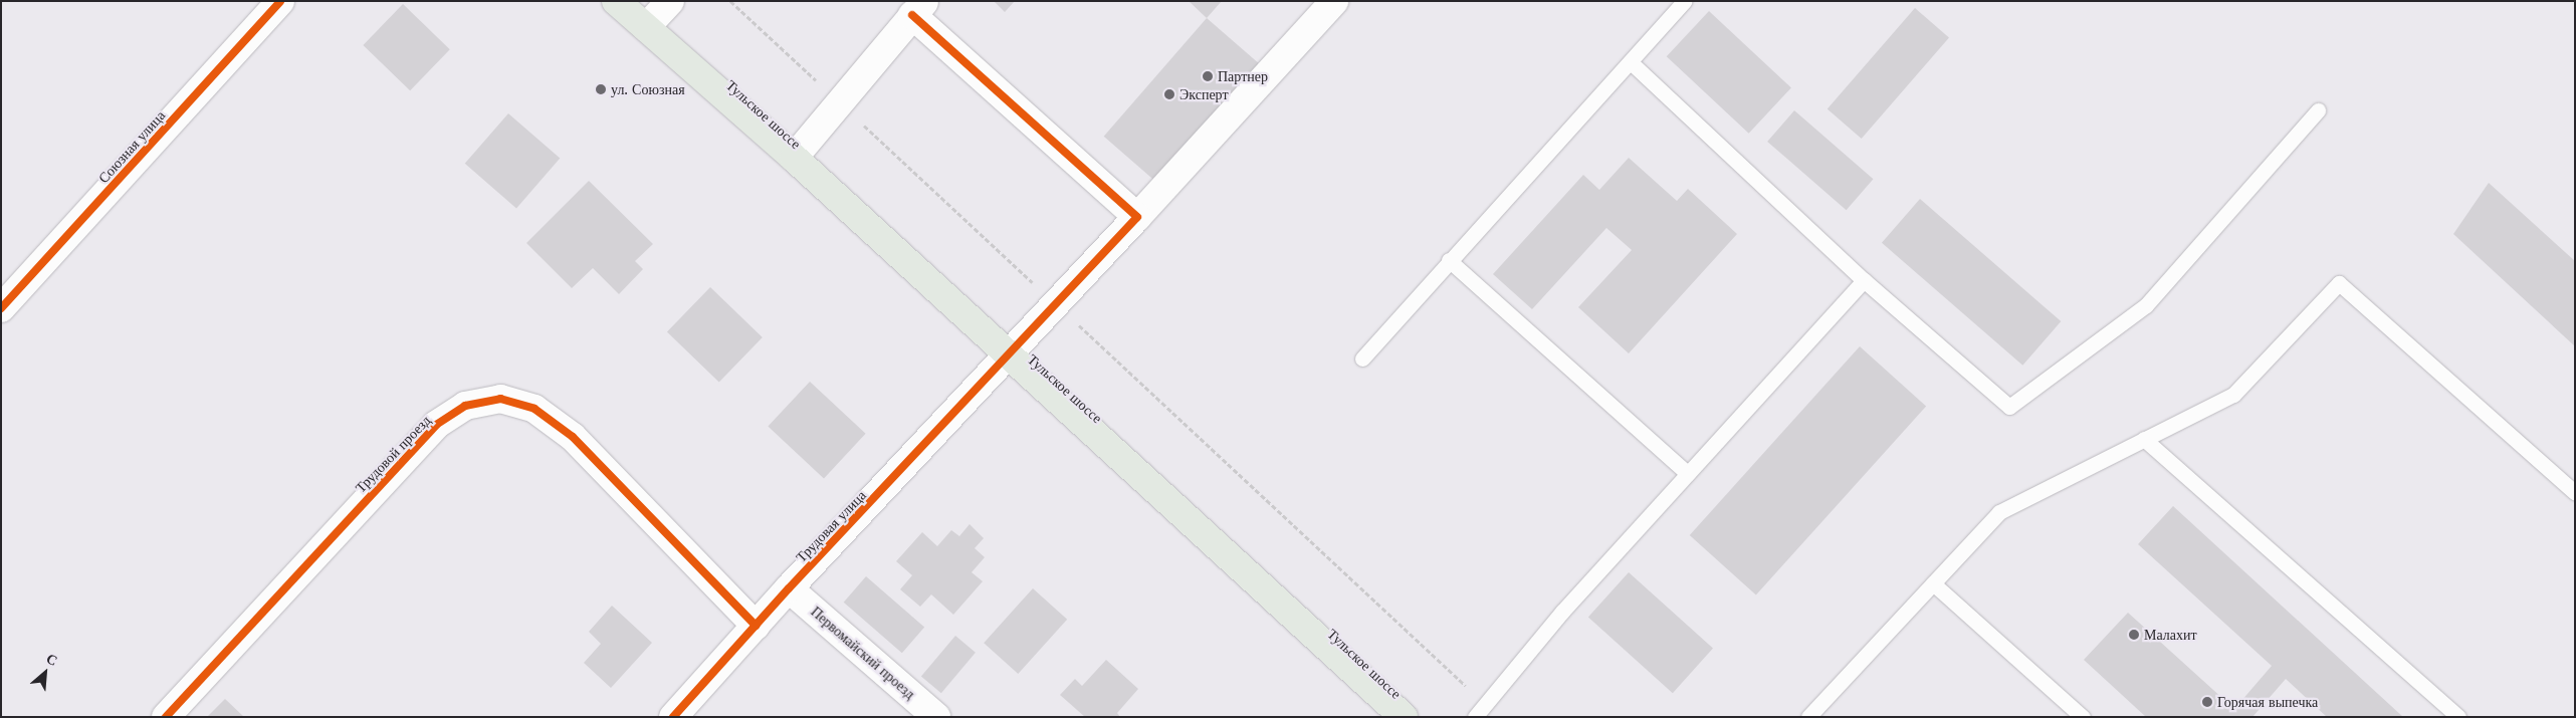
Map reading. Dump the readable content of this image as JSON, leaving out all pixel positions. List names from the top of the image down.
{
  "streets": {
    "main road": ["Тульское шоссе"],
    "street": [
      "Союзная улица",
      "Трудовой проезд",
      "Трудовая улица",
      "Первомайский проезд"
    ]
  },
  "crossings": [
    ["Тульское шоссе", "Трудовая улица"],
    ["Трудовой проезд", "Трудовая улица"],
    ["Трудовая улица", "Первомайский проезд"]
  ],
  "places": [
    "Партнер",
    "ул. Союзная",
    "Эксперт",
    "Малахит",
    "Горячая выпечка"
  ],
  "north": "top right"
}
